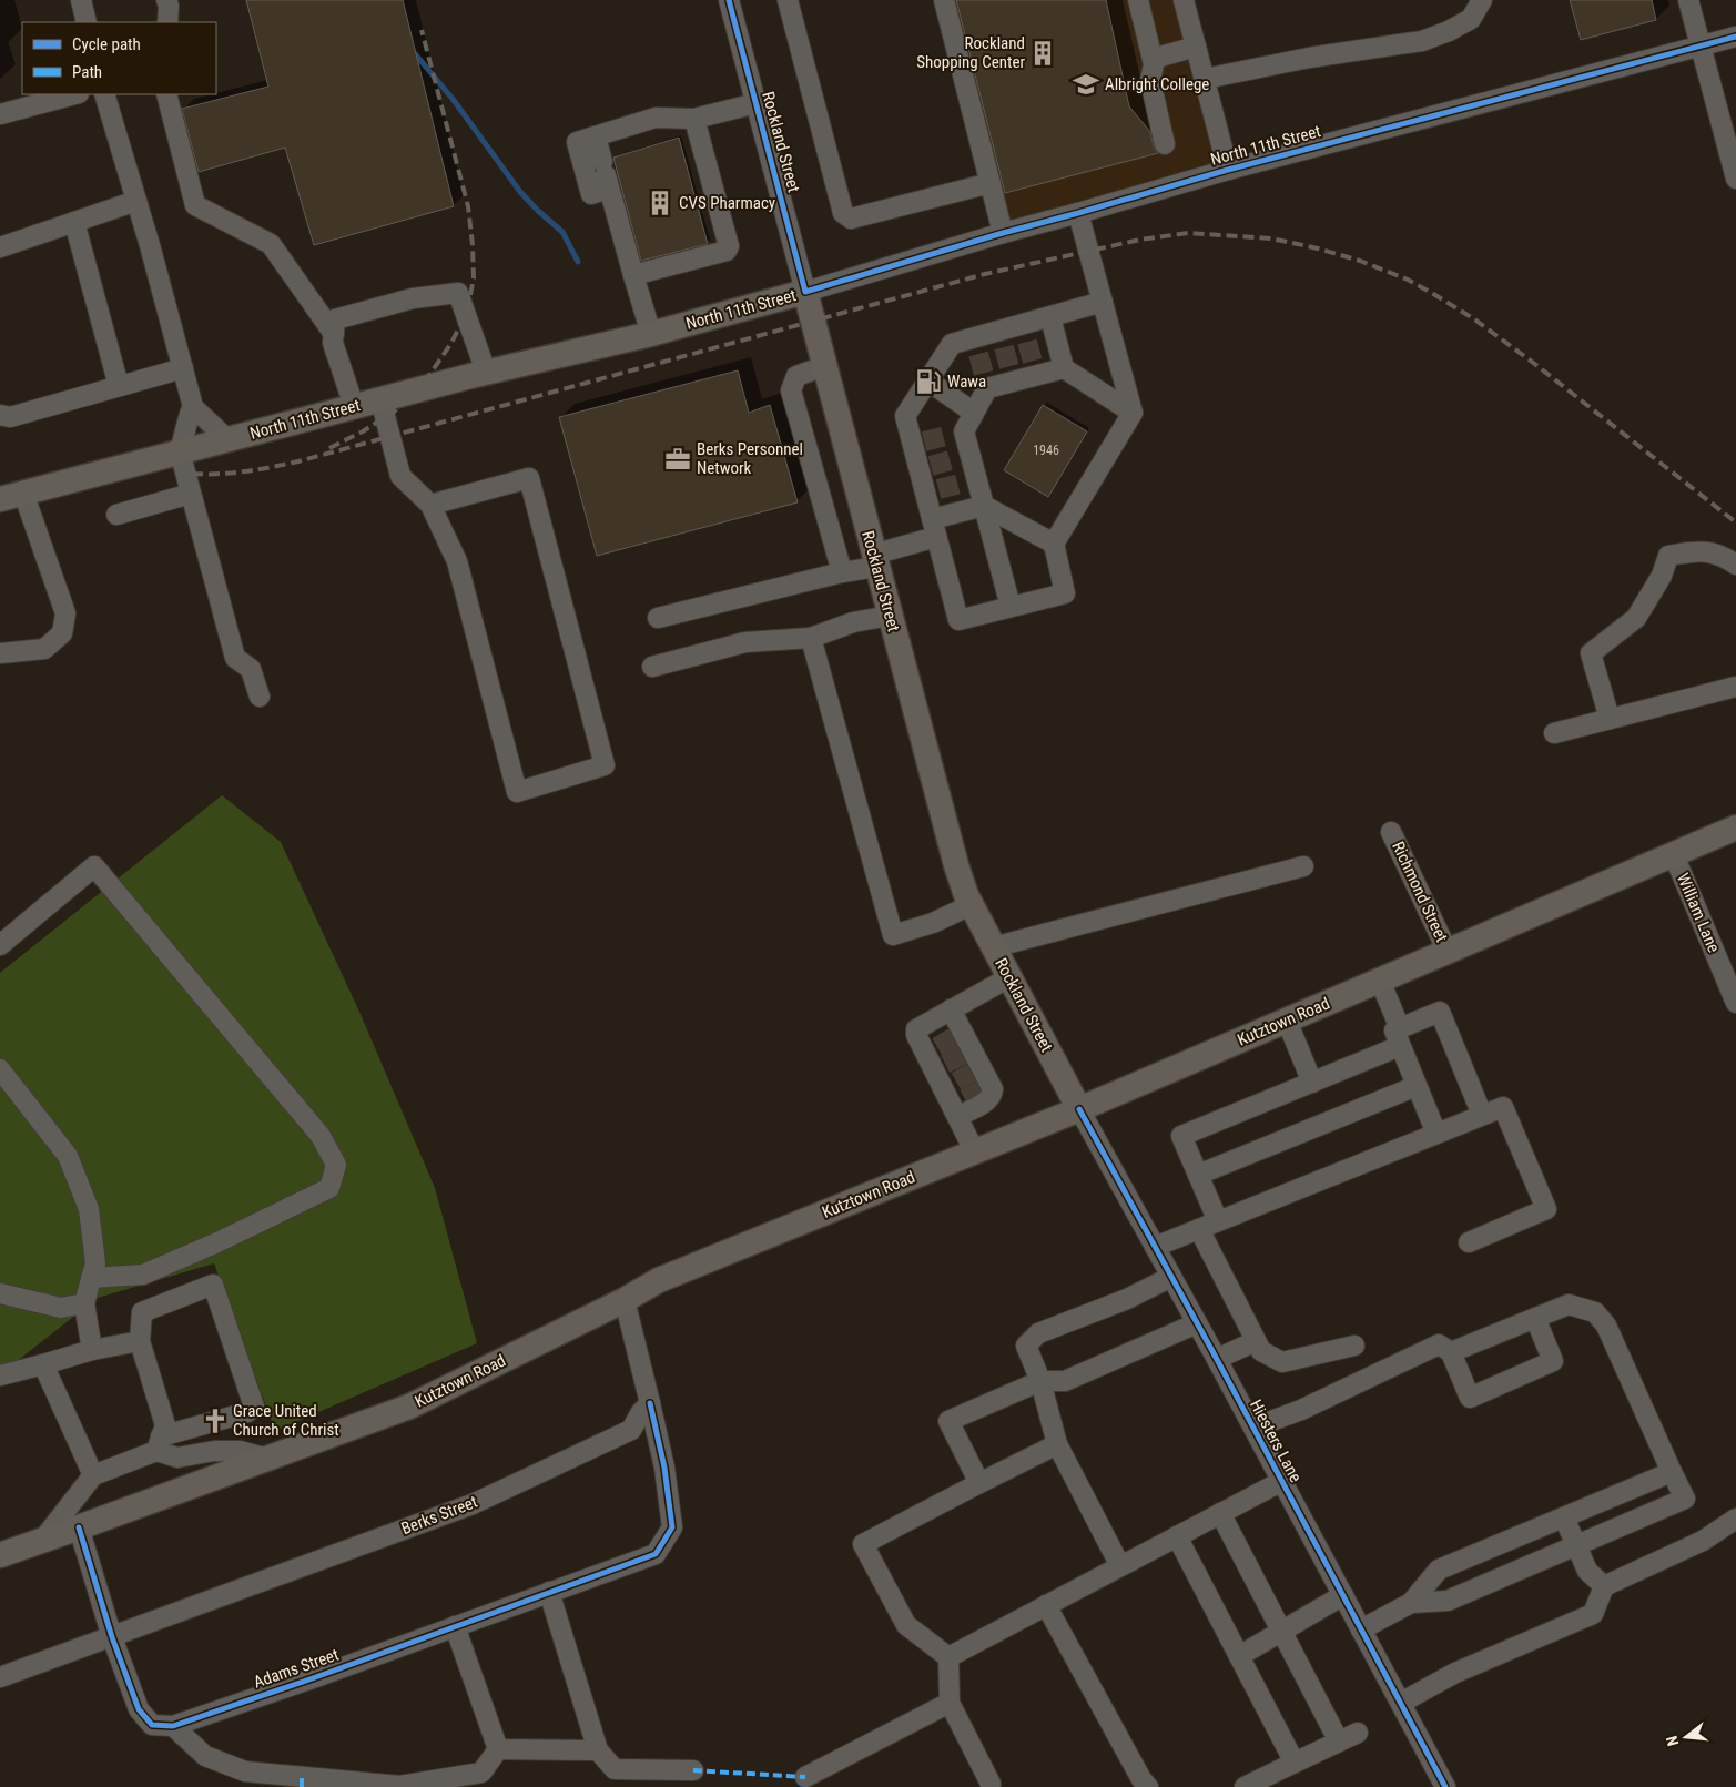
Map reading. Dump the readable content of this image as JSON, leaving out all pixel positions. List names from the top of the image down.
{
  "streets": {
    "main road": ["Rockland Street", "North 11th Street", "Kutztown Road"],
    "street": [
      "Richmond Street",
      "William Lane",
      "Hiesters Lane",
      "Berks Street",
      "Adams Street"
    ]
  },
  "crossings": [
    ["Rockland Street", "North 11th Street"],
    ["Rockland Street", "Kutztown Road"],
    ["Rockland Street", "Hiesters Lane"],
    ["Richmond Street", "Kutztown Road"],
    ["William Lane", "Kutztown Road"],
    ["Kutztown Road", "Hiesters Lane"],
    ["Berks Street", "Adams Street"]
  ],
  "places": {
    "building": ["Rockland Shopping Center", "CVS Pharmacy"],
    "school or university": ["Albright College"],
    "fuel station": ["Wawa"],
    "office": ["Berks Personnel Network"],
    "church": ["Grace United Church of Christ"]
  },
  "house_numbers": ["1946"],
  "legend": ["Cycle path", "Path"],
  "north": "left"
}
